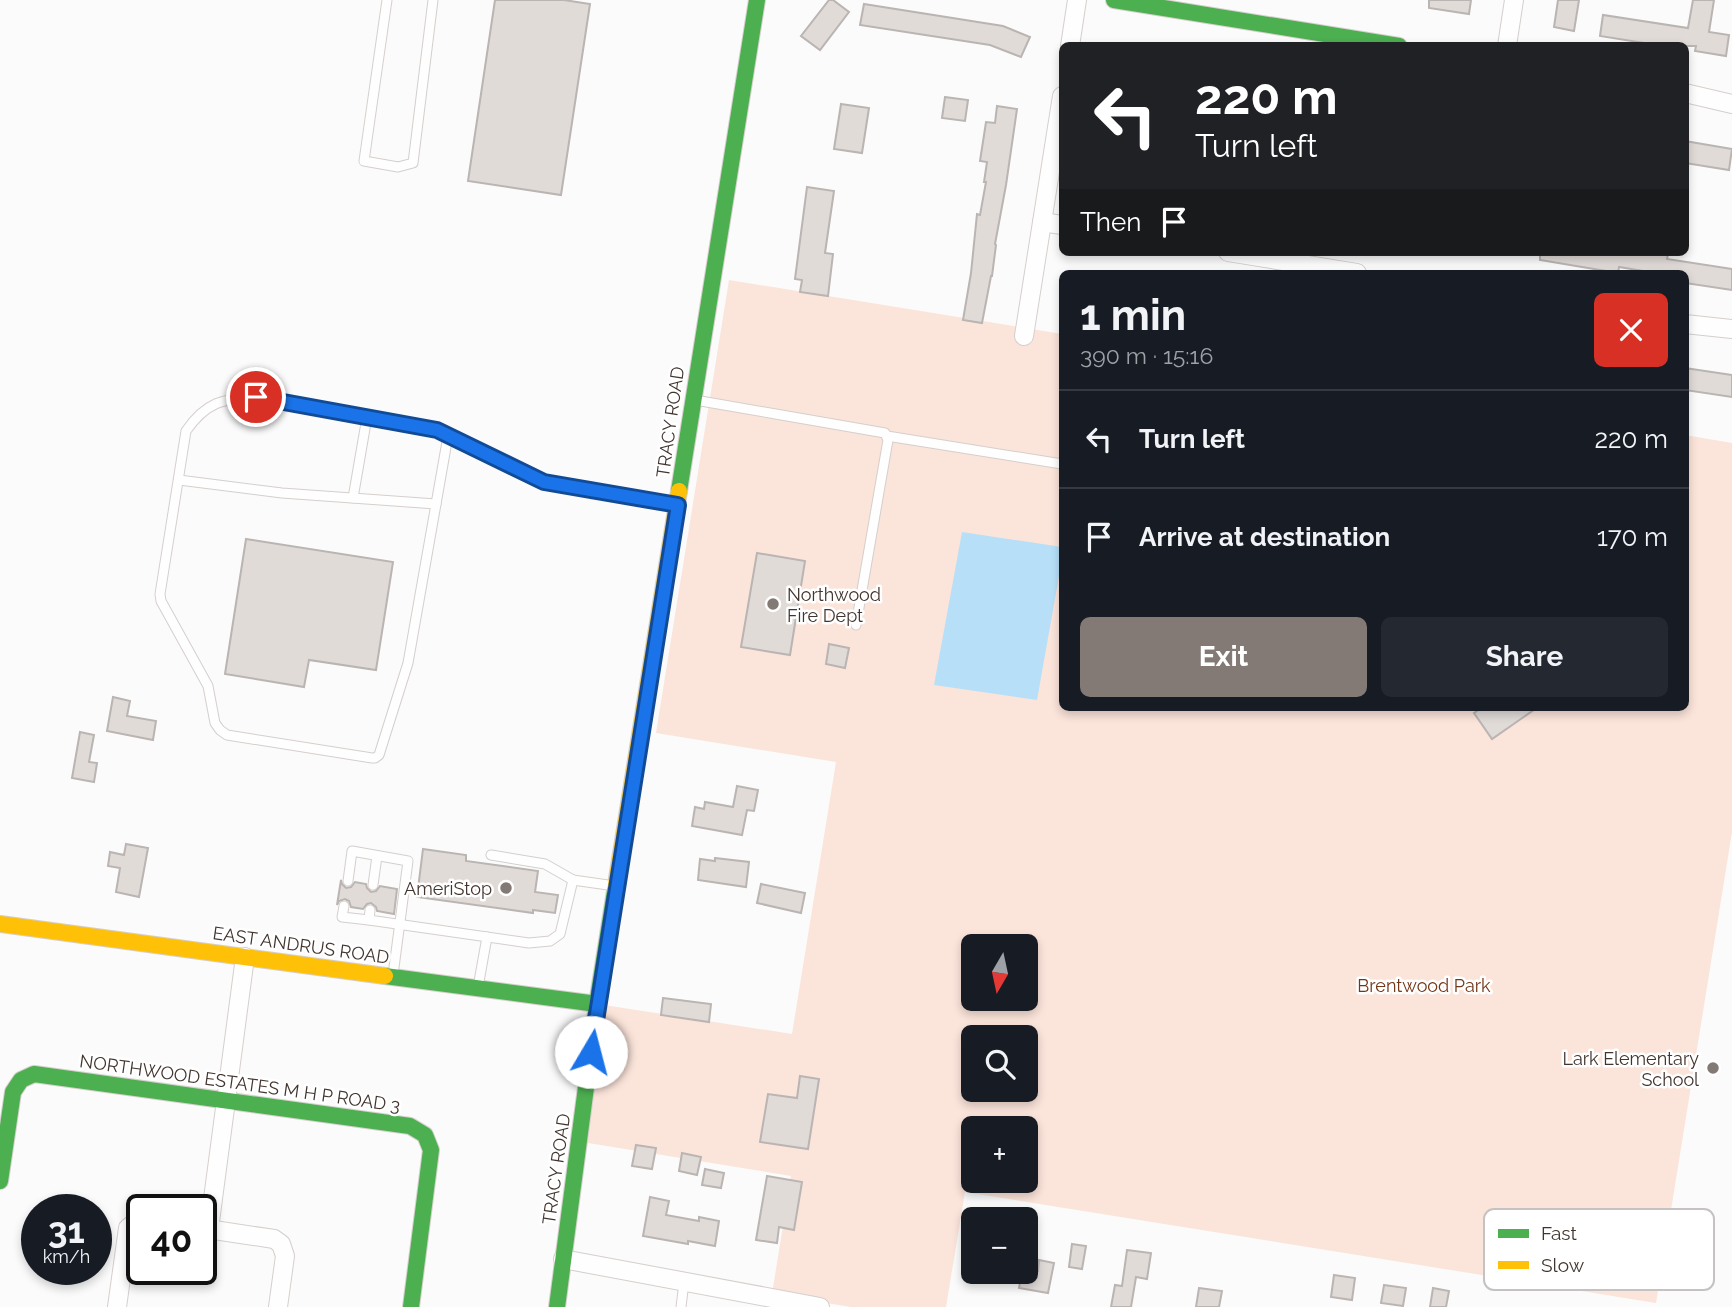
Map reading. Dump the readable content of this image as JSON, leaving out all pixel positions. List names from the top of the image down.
{
  "streets": {
    "street": ["TRACY ROAD", "EAST ANDRUS ROAD", "NORTHWOOD ESTATES M H P ROAD 3"]
  },
  "crossings": [
    ["TRACY ROAD", "EAST ANDRUS ROAD"]
  ],
  "parks": ["Brentwood Park"],
  "places": ["Northwood Fire Dept", "AmeriStop", "Lark Elementary School"],
  "legend": ["Fast", "Slow"],
  "north": "bottom",
  "page": {
    "turn": ["220 m", "Turn left"],
    "then": "Then",
    "heading": ["1 min", "390 m · 15:16"],
    "list": [
      {
        "name": "Turn left",
        "value": "220 m"
      },
      {
        "name": "Arrive at destination",
        "value": "170 m"
      }
    ],
    "buttons": ["Exit", "Share"],
    "map_buttons": ["+", "−"],
    "speed": "31 km/h",
    "limit": "40"
  }
}
